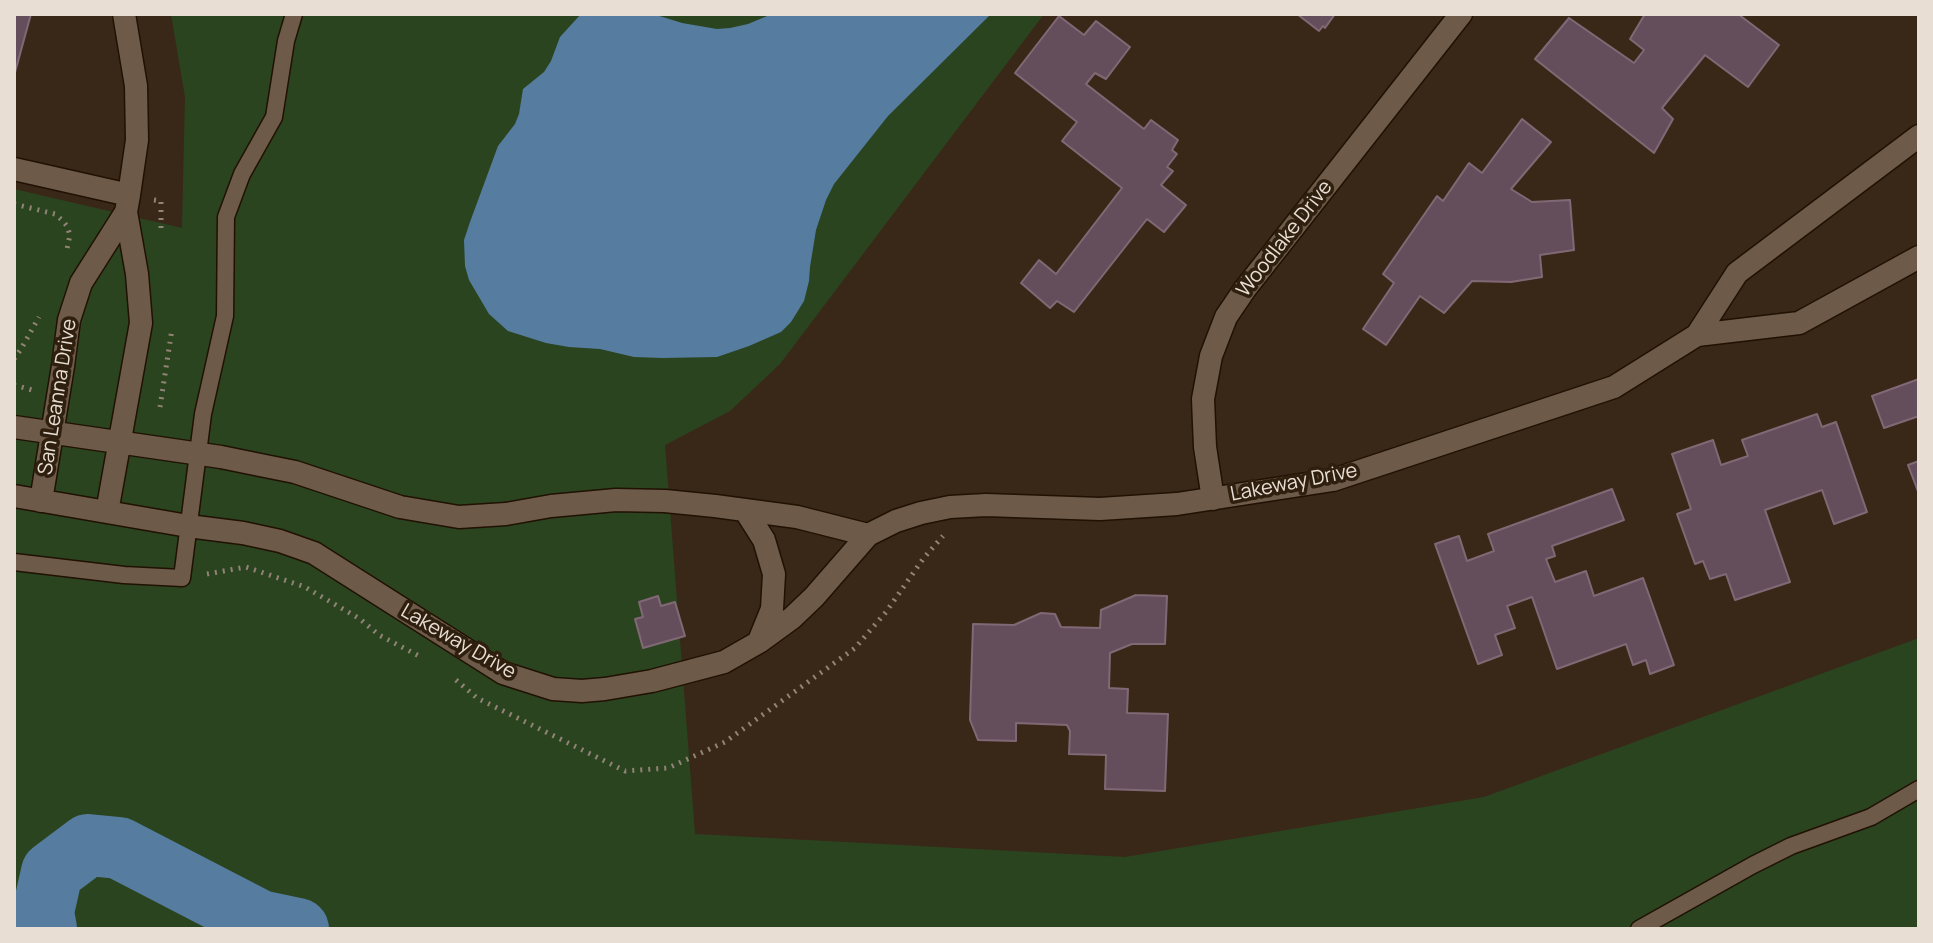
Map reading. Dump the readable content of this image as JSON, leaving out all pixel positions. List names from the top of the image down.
{
  "streets": {
    "street": ["Woodlake Drive", "San Leanna Drive", "Lakeway Drive"]
  },
  "crossings": [
    ["Woodlake Drive", "Lakeway Drive"],
    ["San Leanna Drive", "Lakeway Drive"]
  ]
}
